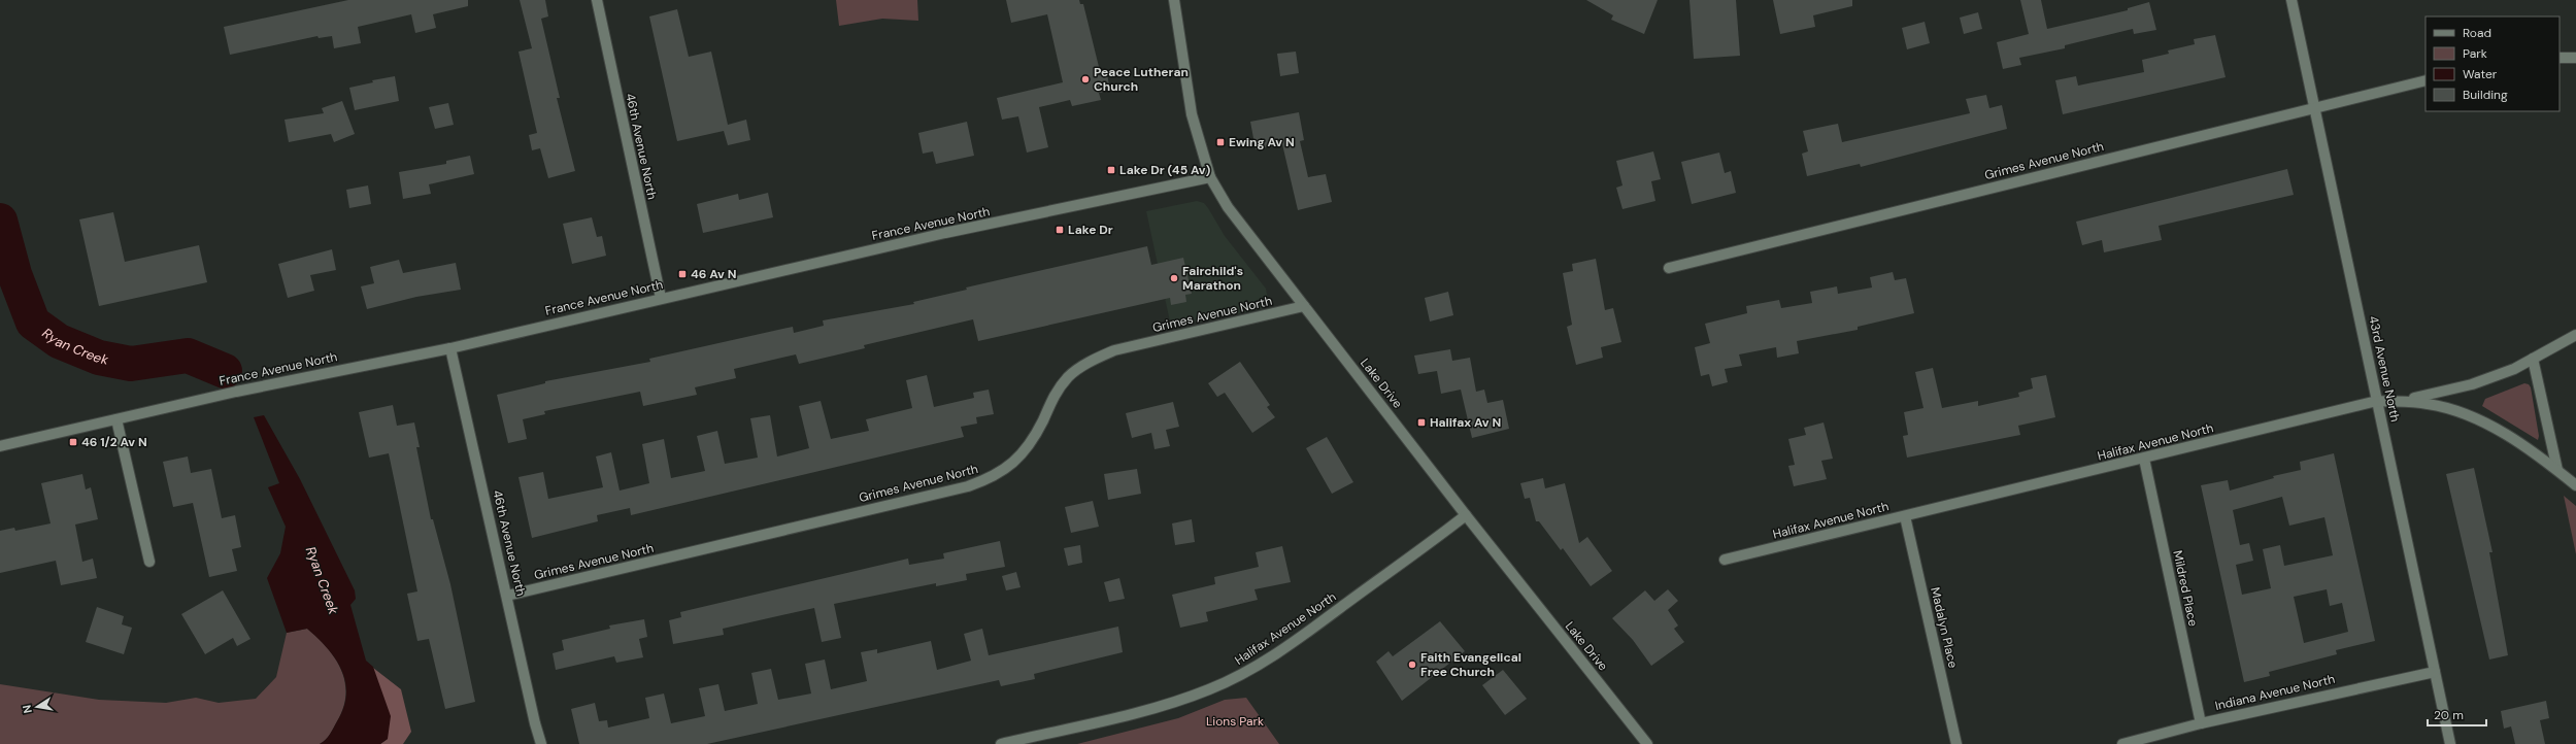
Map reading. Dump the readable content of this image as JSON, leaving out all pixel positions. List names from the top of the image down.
{
  "streets": {
    "street": [
      "46th Avenue North",
      "Grimes Avenue North",
      "France Avenue North",
      "43rd Avenue North",
      "Lake Drive",
      "Halifax Avenue North",
      "Mildred Place",
      "Madalyn Place",
      "Indiana Avenue North"
    ]
  },
  "crossings": [
    ["46th Avenue North", "Grimes Avenue North"],
    ["46th Avenue North", "France Avenue North"],
    ["Grimes Avenue North", "43rd Avenue North"],
    ["Grimes Avenue North", "Lake Drive"],
    ["France Avenue North", "Lake Drive"],
    ["43rd Avenue North", "Halifax Avenue North"],
    ["43rd Avenue North", "Indiana Avenue North"],
    ["Lake Drive", "Halifax Avenue North"],
    ["Halifax Avenue North", "Mildred Place"],
    ["Halifax Avenue North", "Madalyn Place"],
    ["Mildred Place", "Indiana Avenue North"]
  ],
  "water": ["Ryan Creek"],
  "parks": ["Lions Park"],
  "places": {
    "other": ["Peace Lutheran Church", "Fairchild's Marathon", "Faith Evangelical Free Church"],
    "transit": [
      "Ewing Av N",
      "Lake Dr (45 Av)",
      "Lake Dr",
      "46 Av N",
      "Halifax Av N",
      "46 1/2 Av N"
    ]
  },
  "legend": [
    "Road",
    "Park",
    "Water",
    "Building"
  ],
  "scale_bar": "20 m",
  "north": "left"
}
